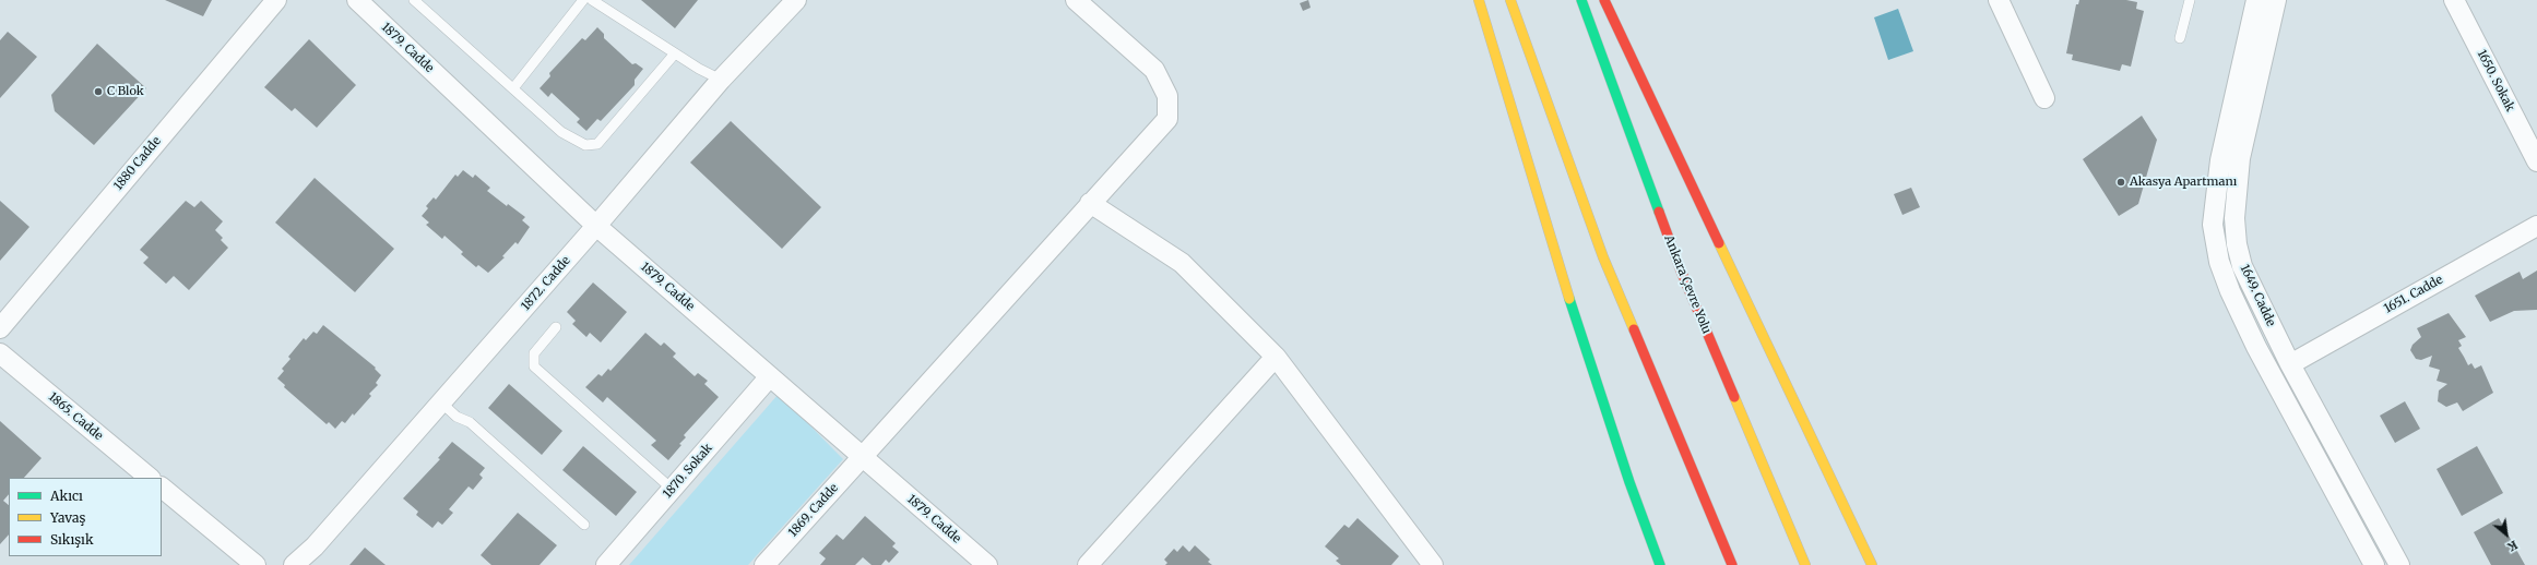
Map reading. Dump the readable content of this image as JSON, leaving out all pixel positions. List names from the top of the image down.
{
  "streets": {
    "highway": ["Ankara Çevre Yolu"],
    "street": [
      "1879. Cadde",
      "1650. Sokak",
      "1880 Cadde",
      "1872. Cadde",
      "1651. Cadde",
      "1649. Cadde",
      "1865. Cadde",
      "1870. Sokak",
      "1869. Cadde"
    ]
  },
  "crossings": [
    ["1879. Cadde", "1872. Cadde"],
    ["1879. Cadde", "1870. Sokak"],
    ["1879. Cadde", "1869. Cadde"],
    ["1651. Cadde", "1649. Cadde"]
  ],
  "places": ["C Blok", "Akasya Apartmanı"],
  "legend": ["Akıcı", "Yavaş", "Sıkışık"],
  "north": "bottom right"
}
